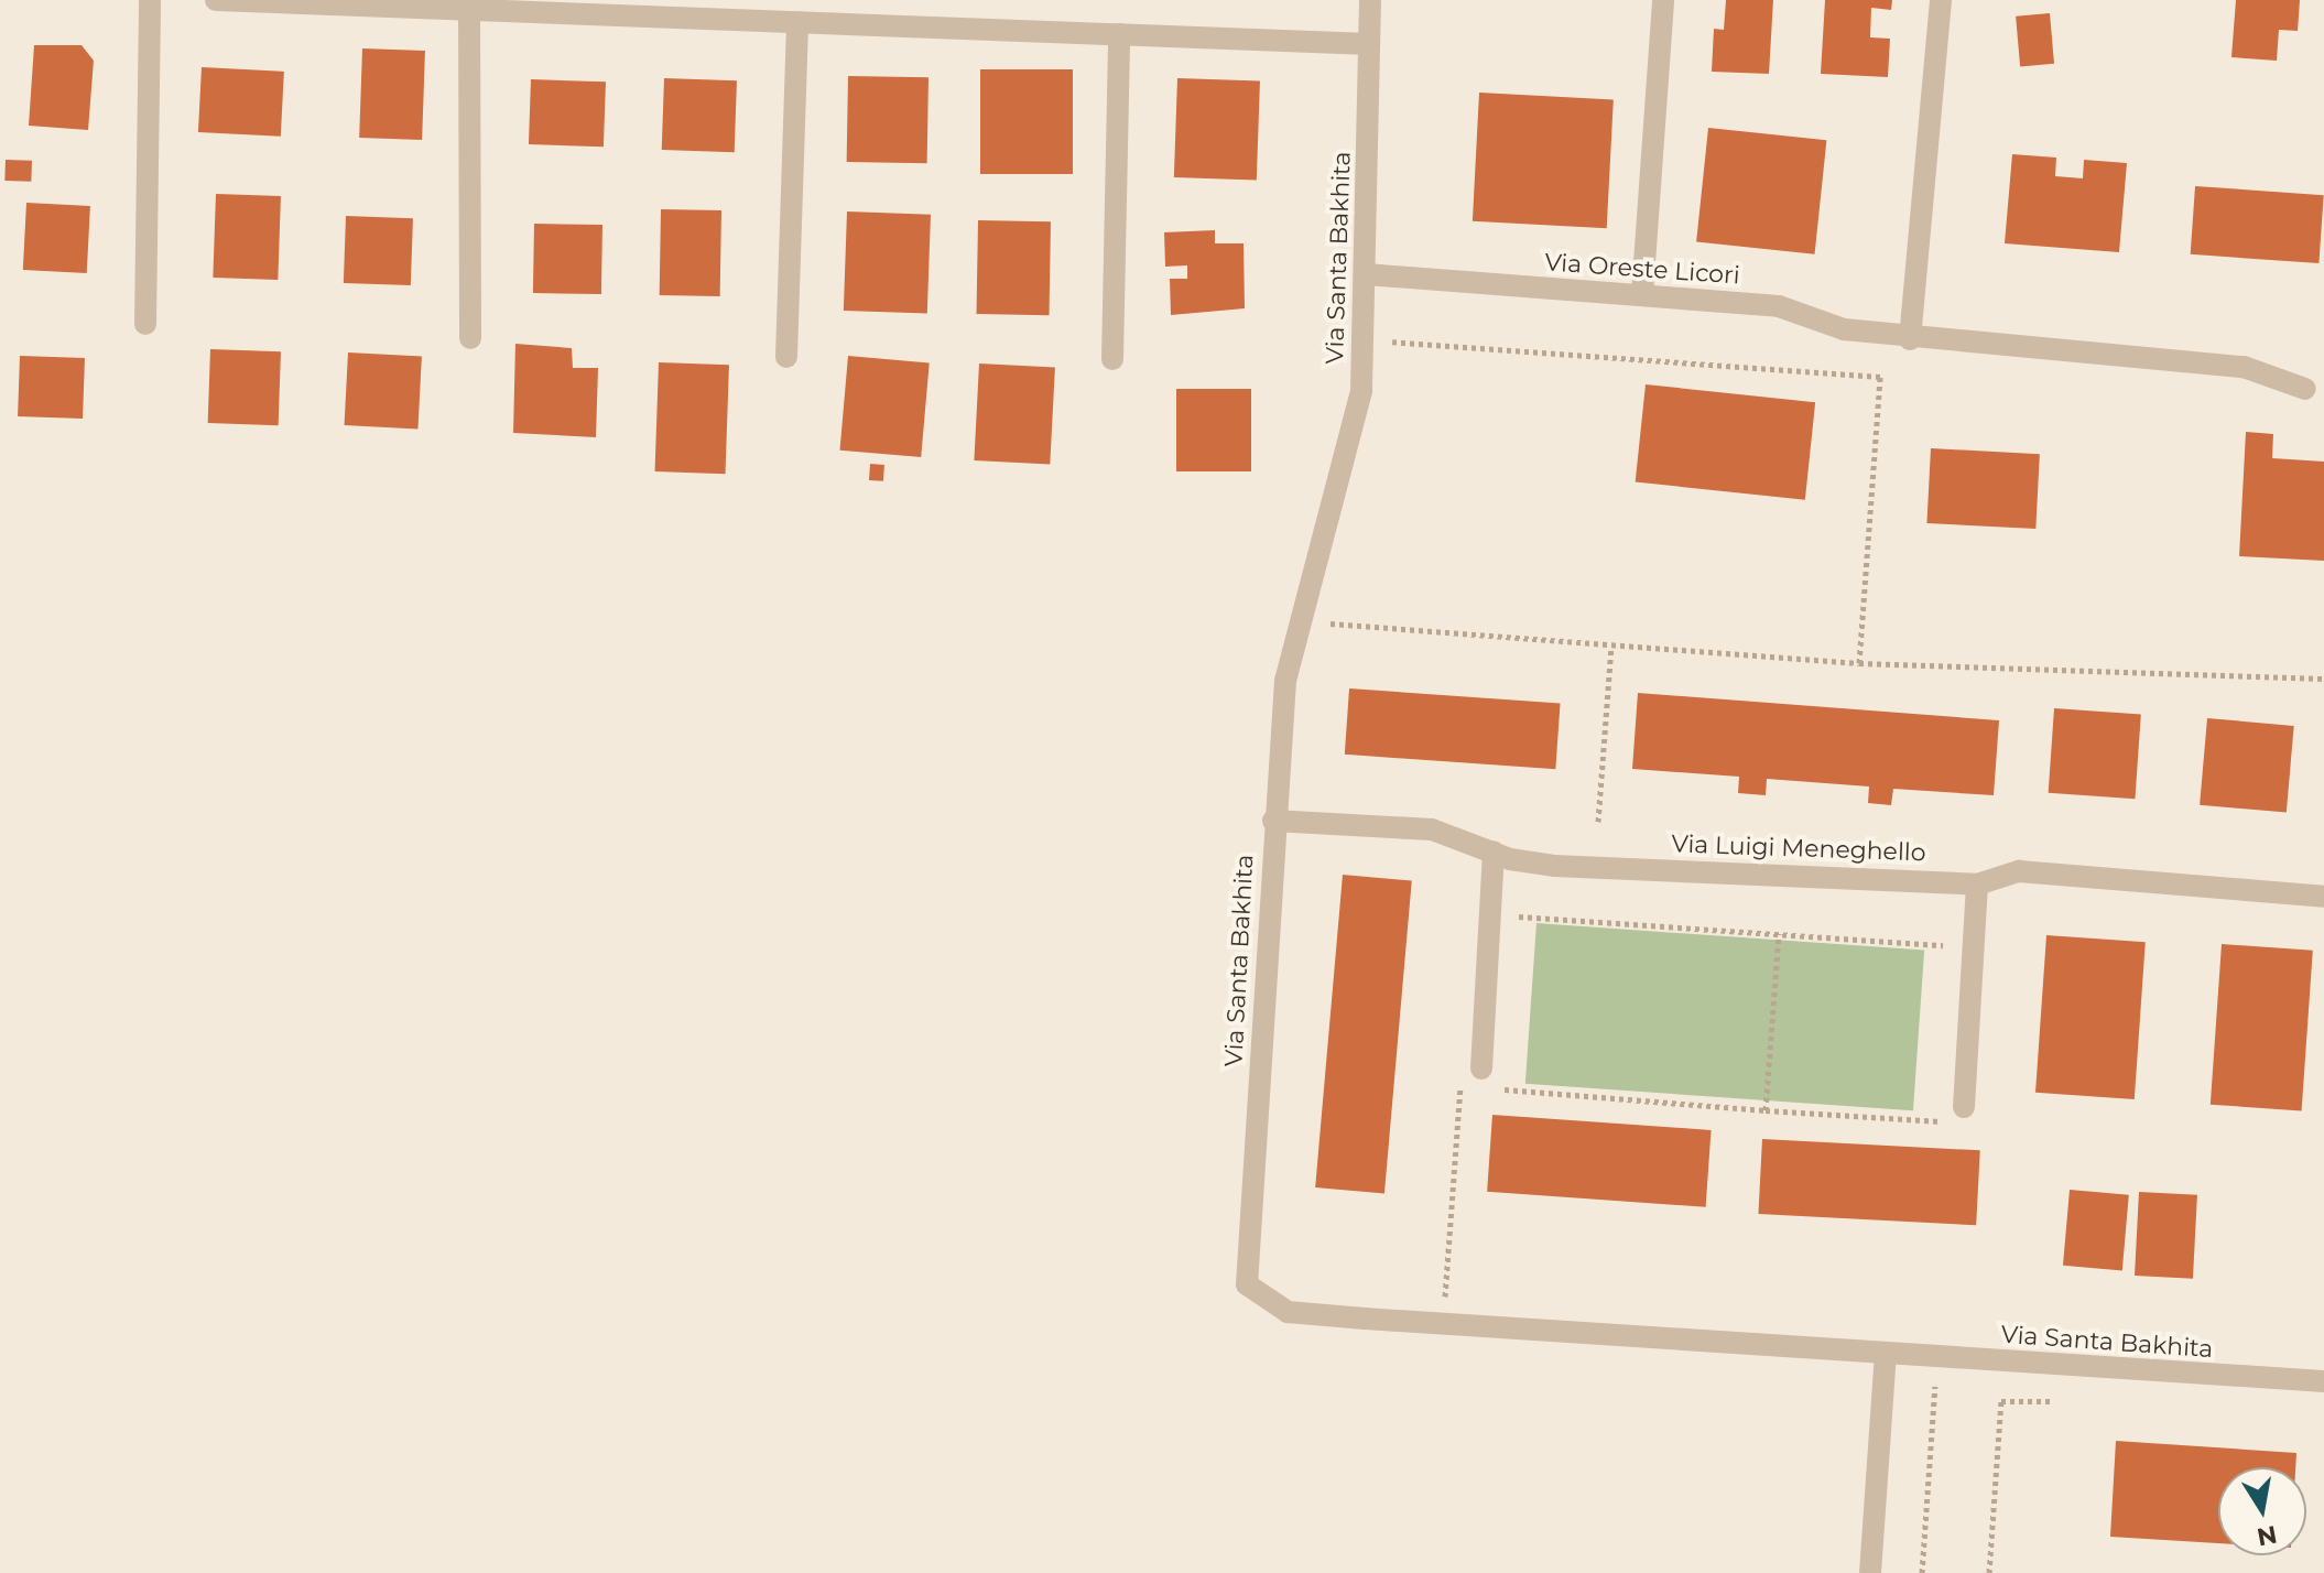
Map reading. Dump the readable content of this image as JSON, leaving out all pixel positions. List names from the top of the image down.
{
  "streets": {
    "street": ["Via Santa Bakhita", "Via Oreste Licori", "Via Luigi Meneghello"]
  },
  "crossings": [
    ["Via Santa Bakhita", "Via Oreste Licori"],
    ["Via Santa Bakhita", "Via Luigi Meneghello"]
  ],
  "north": "bottom"
}
